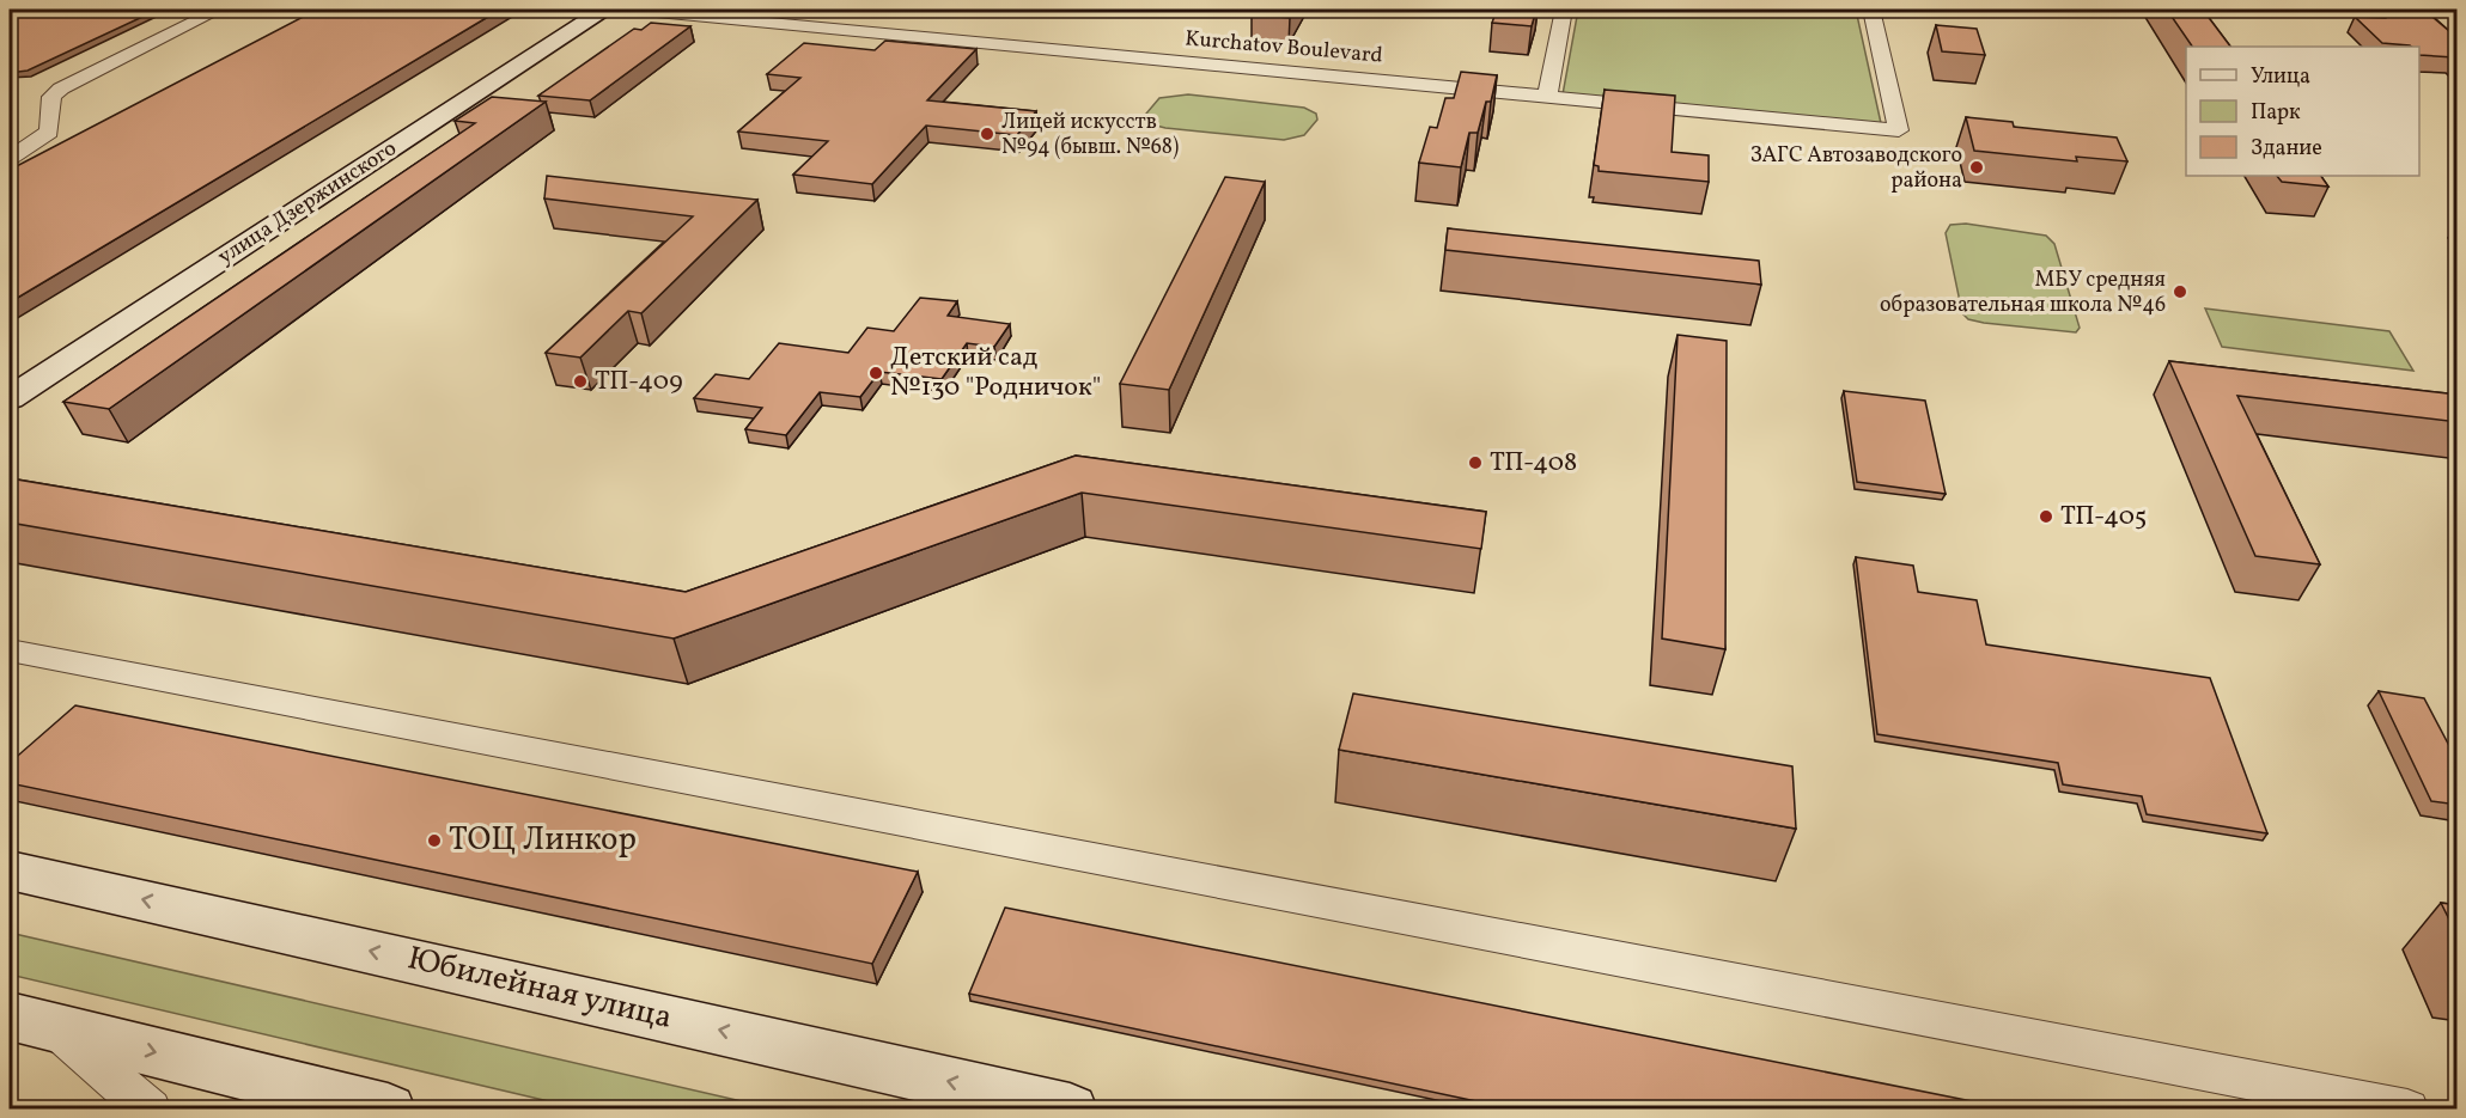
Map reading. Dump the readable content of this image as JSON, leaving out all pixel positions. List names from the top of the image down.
{
  "streets": {
    "main road": ["улица Дзержинского", "Юбилейная улица"],
    "street": ["Kurchatov Boulevard"]
  },
  "places": [
    "Лицей искусств №94 (бывш. №68)",
    "ЗАГС Автозаводского района",
    "МБУ средняя образовательная школа №46",
    "Детский сад №130 \"Родничок\"",
    "ТП-409",
    "ТП-408",
    "ТП-405",
    "ТОЦ Линкор"
  ],
  "legend": ["Улица", "Парк", "Здание"]
}
